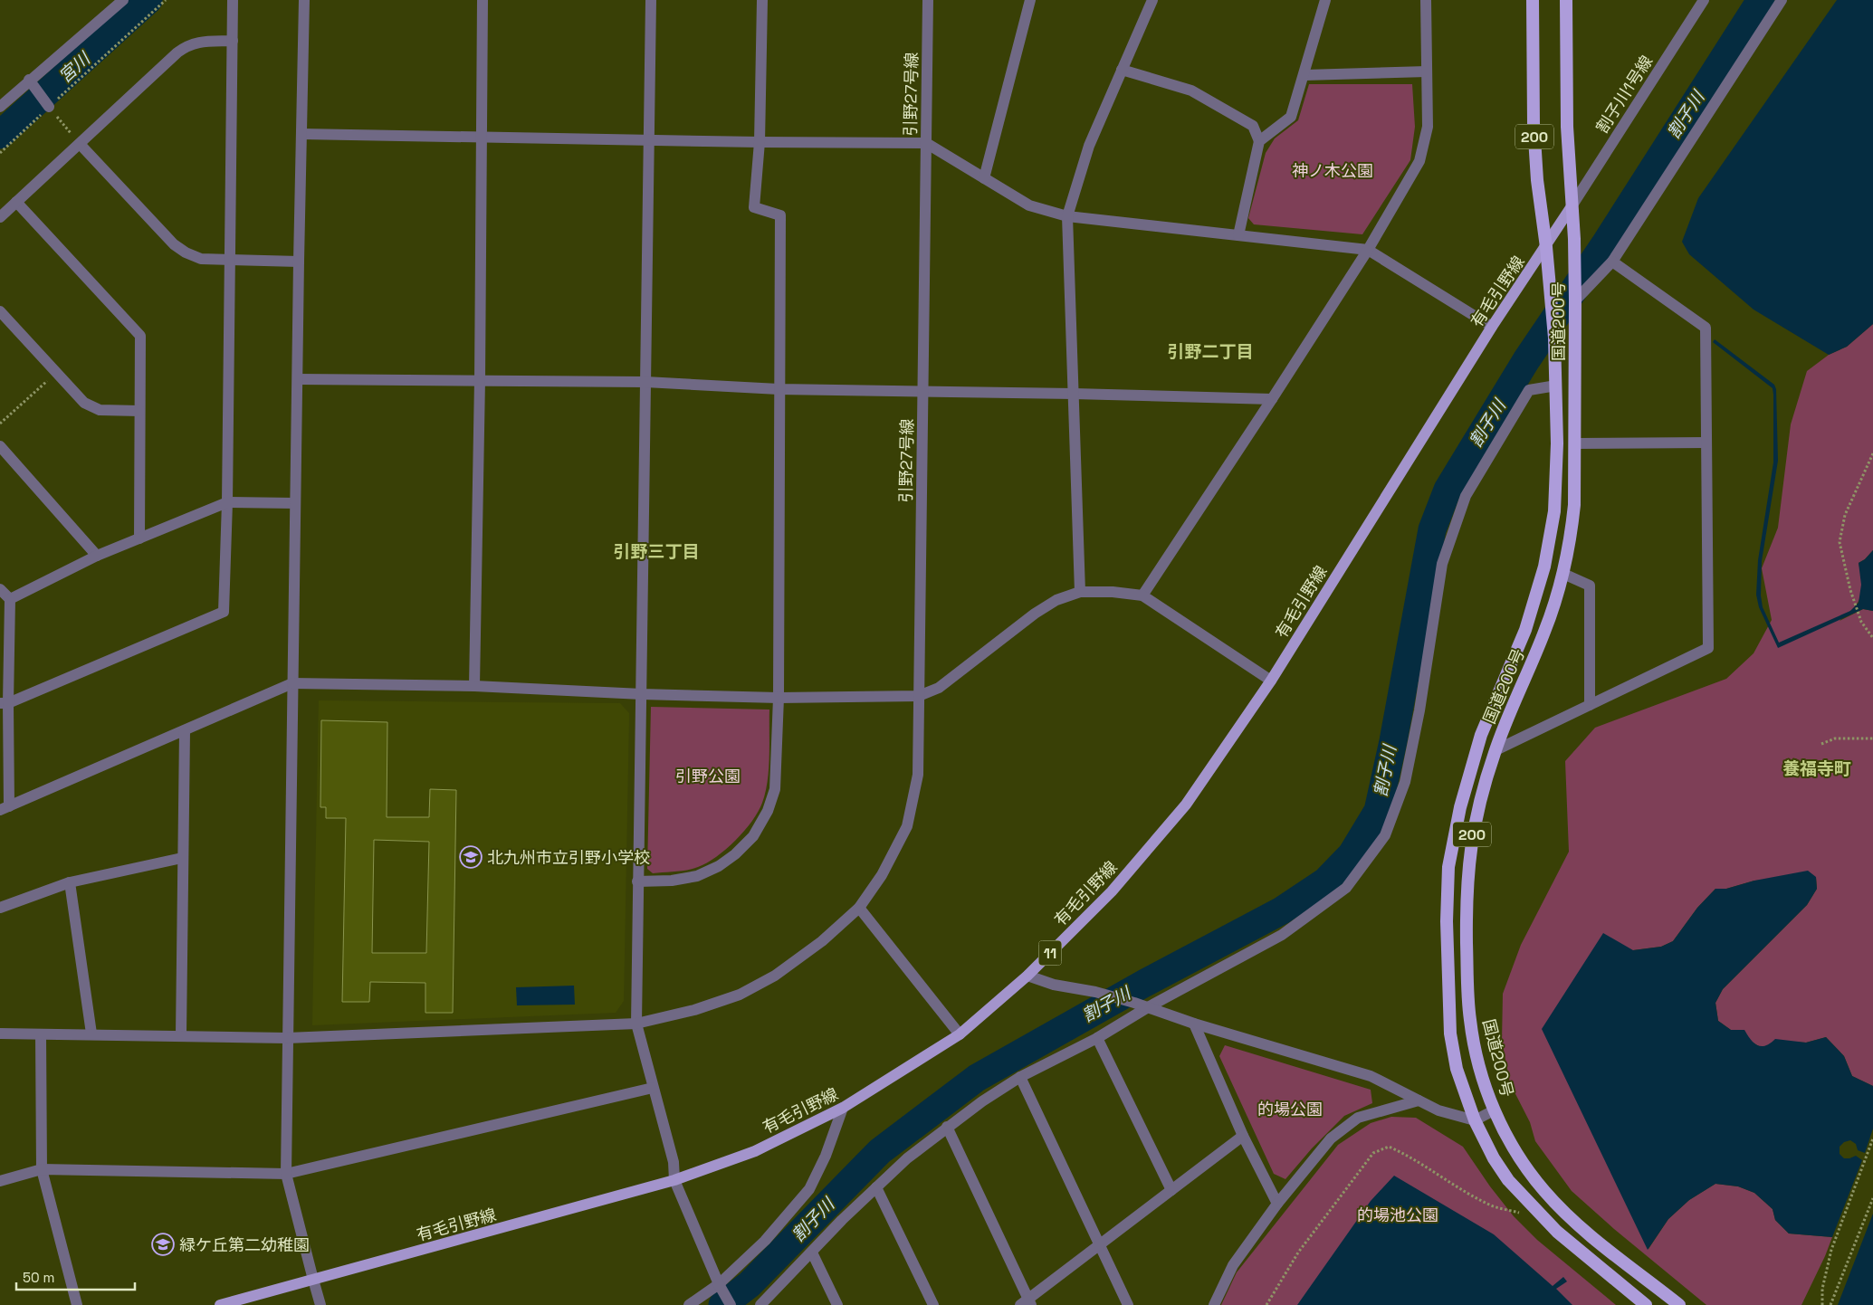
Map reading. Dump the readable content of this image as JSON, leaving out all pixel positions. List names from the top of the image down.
{
  "streets": {
    "highway": ["200", "国道200号"],
    "main road": ["有毛引野線", "11"],
    "street": ["引野27号線", "割子川1号線"]
  },
  "crossings": [
    ["割子川1号線", "有毛引野線"],
    ["割子川1号線", "国道200号"],
    ["有毛引野線", "国道200号"]
  ],
  "districts": ["引野二丁目", "引野三丁目", "養福寺町"],
  "water": ["宮川", "割子川"],
  "parks": [
    "神ノ木公園",
    "引野公園",
    "的場公園",
    "的場池公園"
  ],
  "places": {
    "school or university": ["北九州市立引野小学校", "緑ケ丘第二幼稚園"]
  },
  "scale_bar": "50 m"
}
